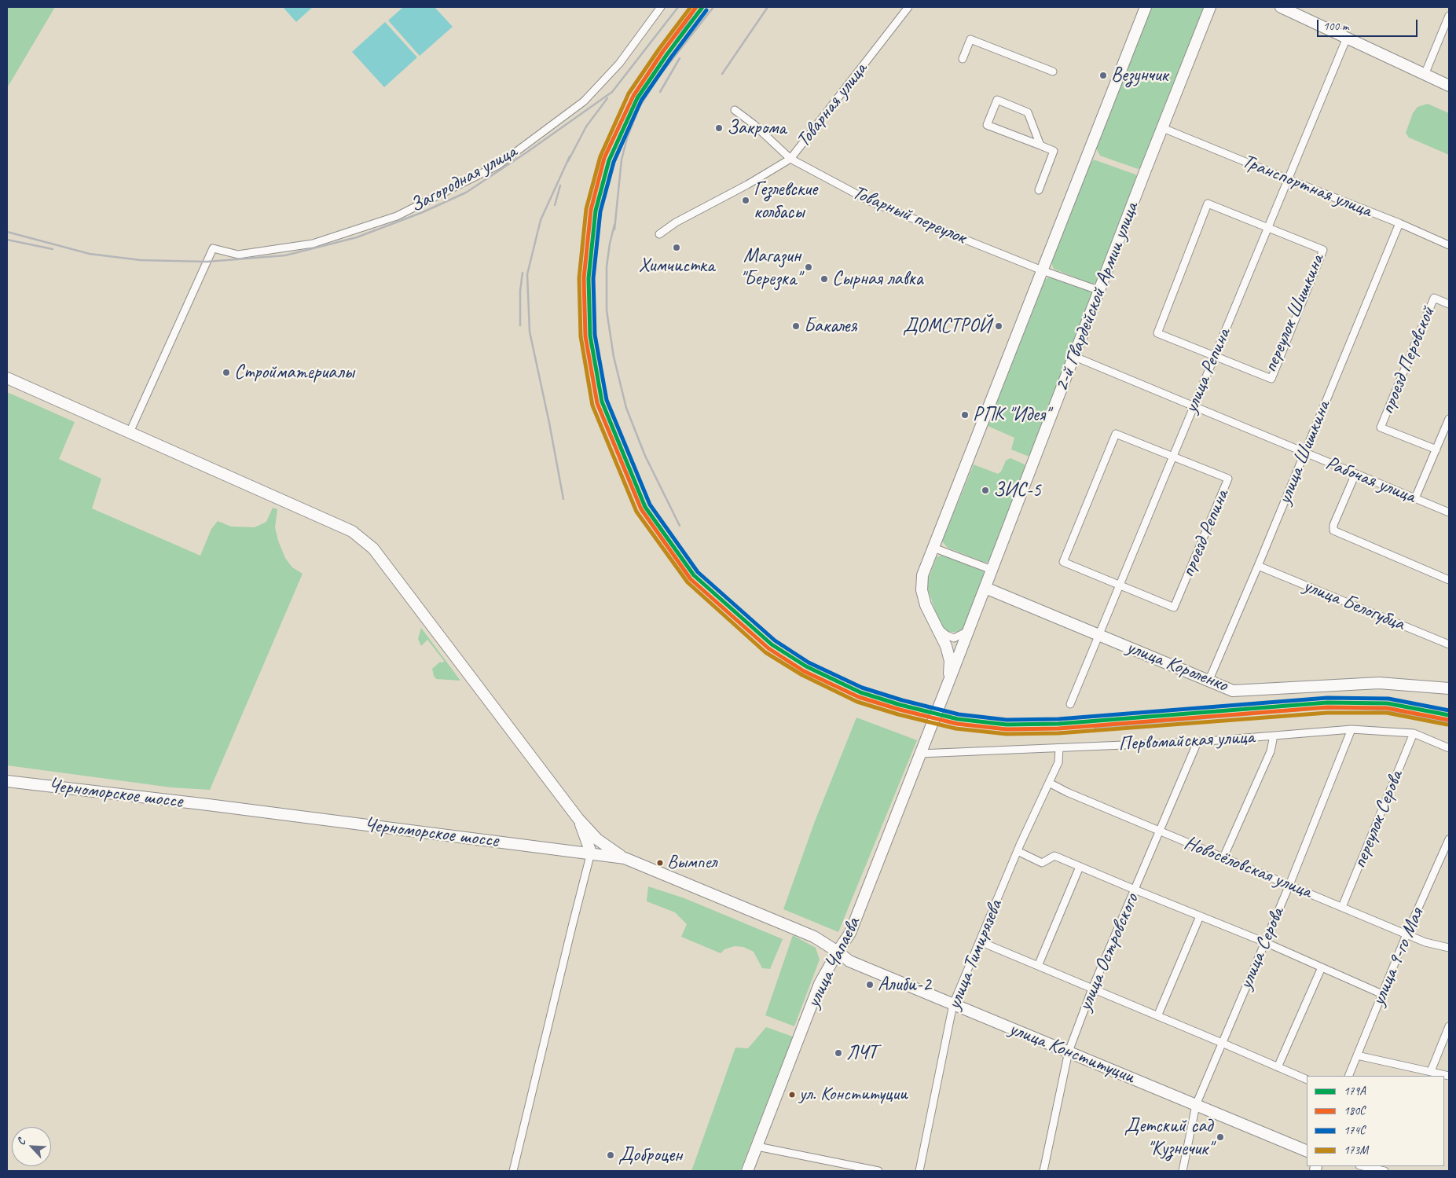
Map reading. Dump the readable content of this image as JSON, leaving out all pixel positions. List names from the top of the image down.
{
  "streets": {
    "main road": [
      "2-й Гвардейской Армии улица",
      "улица Короленко",
      "Черноморское шоссе",
      "улица Чапаева",
      "улица Конституции"
    ],
    "street": [
      "Товарная улица",
      "Загородная улица",
      "Транспортная улица",
      "Товарный переулок",
      "переулок Шишкина",
      "проезд Перовской",
      "улица Репина",
      "улица Шишкина",
      "Рабочая улица",
      "проезд Репина",
      "улица Белогубца",
      "Первомайская улица",
      "переулок Серова",
      "Новосёловская улица",
      "улица Серова",
      "улица Островского",
      "улица Тимирязева",
      "улица 9-го Мая"
    ]
  },
  "crossings": [
    ["Товарная улица", "Товарный переулок"],
    ["Транспортная улица", "2-й Гвардейской Армии улица"],
    ["Транспортная улица", "улица Репина"],
    ["Транспортная улица", "улица Шишкина"],
    ["Товарный переулок", "2-й Гвардейской Армии улица"],
    ["2-й Гвардейской Армии улица", "Рабочая улица"],
    ["2-й Гвардейской Армии улица", "улица Короленко"],
    ["2-й Гвардейской Армии улица", "улица Чапаева"],
    ["переулок Шишкина", "улица Репина"],
    ["улица Репина", "Рабочая улица"],
    ["улица Репина", "проезд Репина"],
    ["улица Репина", "улица Короленко"],
    ["улица Шишкина", "Рабочая улица"],
    ["улица Шишкина", "улица Белогубца"],
    ["улица Шишкина", "улица Короленко"],
    ["Первомайская улица", "переулок Серова"],
    ["Первомайская улица", "улица Серова"],
    ["Первомайская улица", "улица Островского"],
    ["Первомайская улица", "улица Тимирязева"],
    ["Первомайская улица", "улица Чапаева"],
    ["Черноморское шоссе", "улица Чапаева"],
    ["Черноморское шоссе", "улица Конституции"],
    ["переулок Серова", "Новосёловская улица"],
    ["Новосёловская улица", "улица Серова"],
    ["Новосёловская улица", "улица Островского"],
    ["Новосёловская улица", "улица Тимирязева"],
    ["Новосёловская улица", "улица 9-го Мая"],
    ["улица Серова", "улица Конституции"],
    ["улица Островского", "улица Конституции"],
    ["улица Тимирязева", "улица Конституции"],
    ["улица Чапаева", "улица Конституции"]
  ],
  "places": [
    "Везунчик",
    "Закрома",
    "Гезлевские колбасы",
    "Химчистка",
    "Магазин \"Березка\"",
    "Сырная лавка",
    "Бакалея",
    "ДОМСТРОЙ",
    "Стройматериалы",
    "РПК \"Идея\"",
    "ЗИС-5",
    "Вымпел",
    "Алиби-2",
    "ЛЧТ",
    "ул. Конституции",
    "Детский сад \"Кузнечик\"",
    "Доброцен"
  ],
  "lines": [
    "transit line 179А",
    "transit line 180С",
    "transit line 173М",
    "transit line 174С"
  ],
  "legend": [
    "179А",
    "180С",
    "174С",
    "173М"
  ],
  "scale_bar": "100 m",
  "north": "top left"
}
